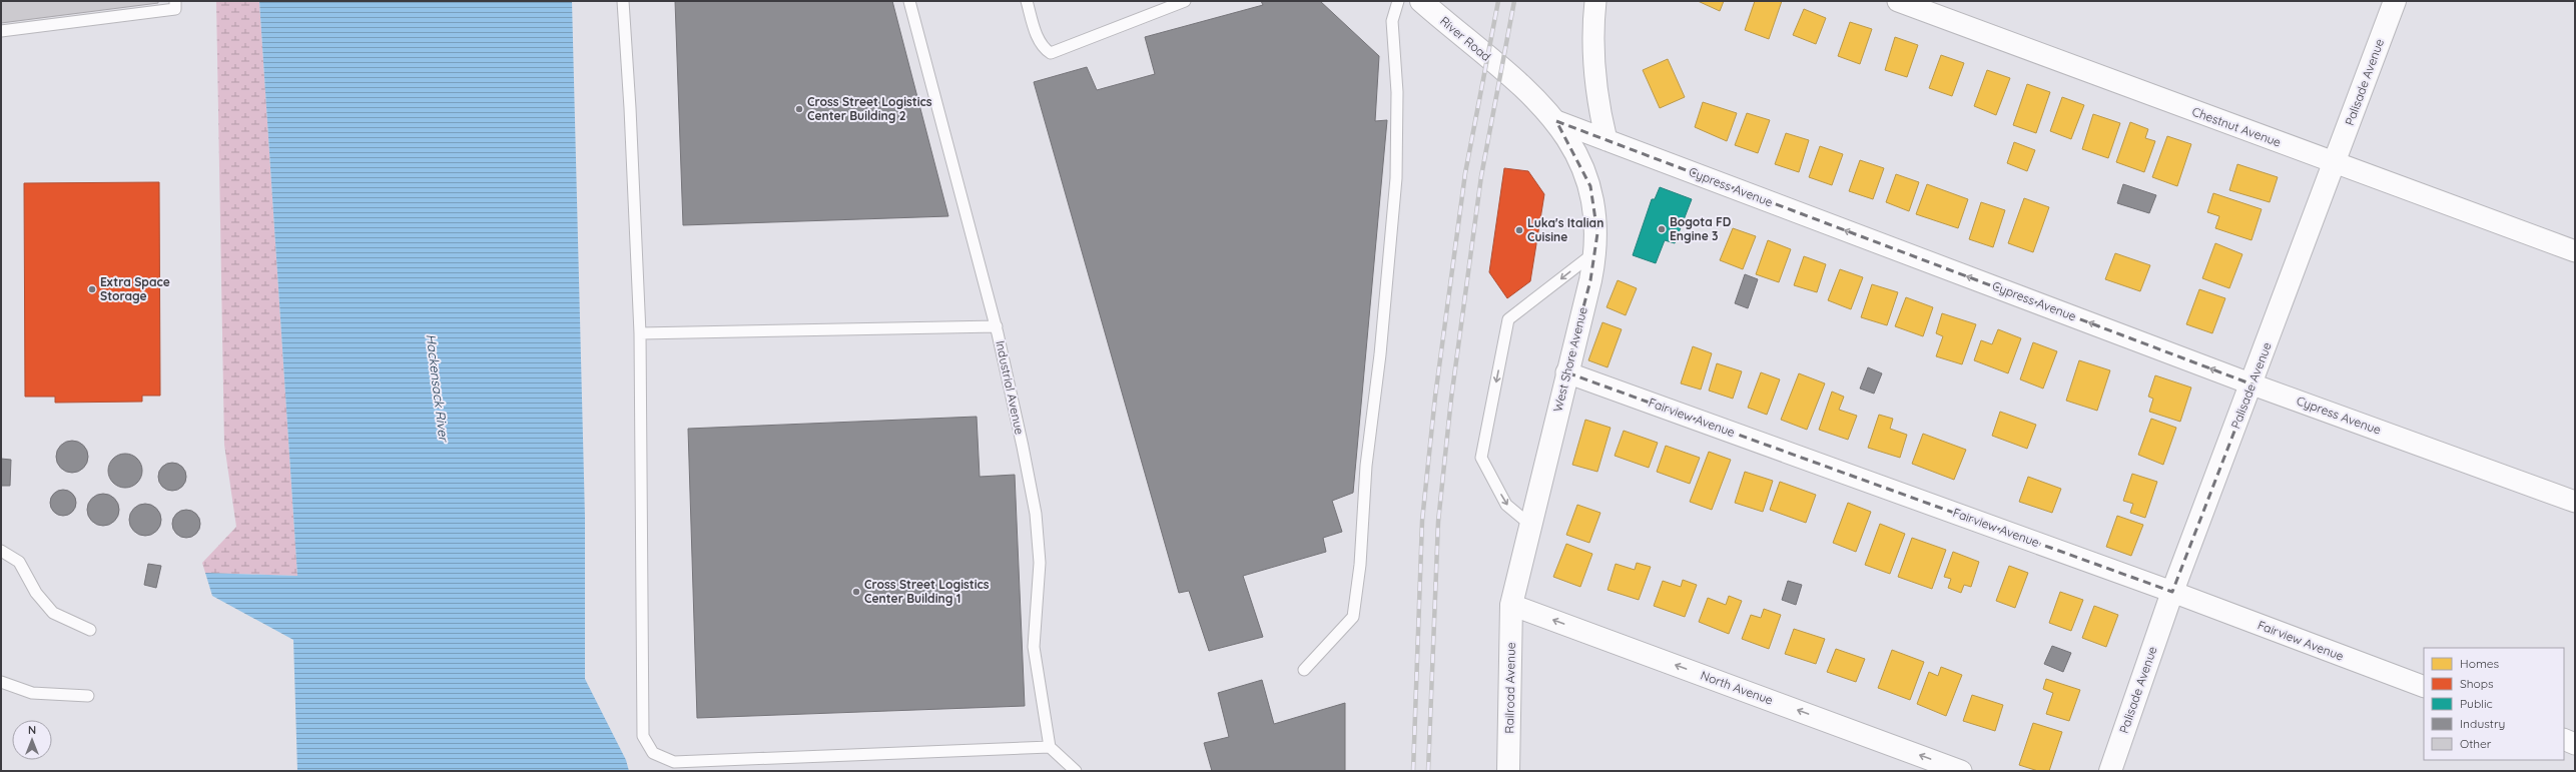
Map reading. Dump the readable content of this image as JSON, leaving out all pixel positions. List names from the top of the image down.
{
  "streets": {
    "main road": [
      "River Road",
      "Palisade Avenue",
      "Cypress Avenue",
      "West Shore Avenue",
      "Railroad Avenue"
    ],
    "street": ["Chestnut Avenue", "Fairview Avenue", "North Avenue"],
    "lane": ["Industrial Avenue"]
  },
  "crossings": [
    ["River Road", "Cypress Avenue"],
    ["Palisade Avenue", "Chestnut Avenue"],
    ["Palisade Avenue", "Cypress Avenue"],
    ["Palisade Avenue", "Fairview Avenue"],
    ["Cypress Avenue", "West Shore Avenue"],
    ["West Shore Avenue", "Fairview Avenue"],
    ["West Shore Avenue", "Railroad Avenue"],
    ["West Shore Avenue", "North Avenue"],
    ["Railroad Avenue", "North Avenue"]
  ],
  "one_way": ["Cypress Avenue", "North Avenue"],
  "water": ["Hackensack River"],
  "places": [
    "Cross Street Logistics Center Building 2",
    "Bogota FD Engine 3",
    "Luka's Italian Cuisine",
    "Extra Space Storage",
    "Cross Street Logistics Center Building 1"
  ],
  "legend": [
    "Homes",
    "Shops",
    "Public",
    "Industry",
    "Other"
  ],
  "north": "top"
}
